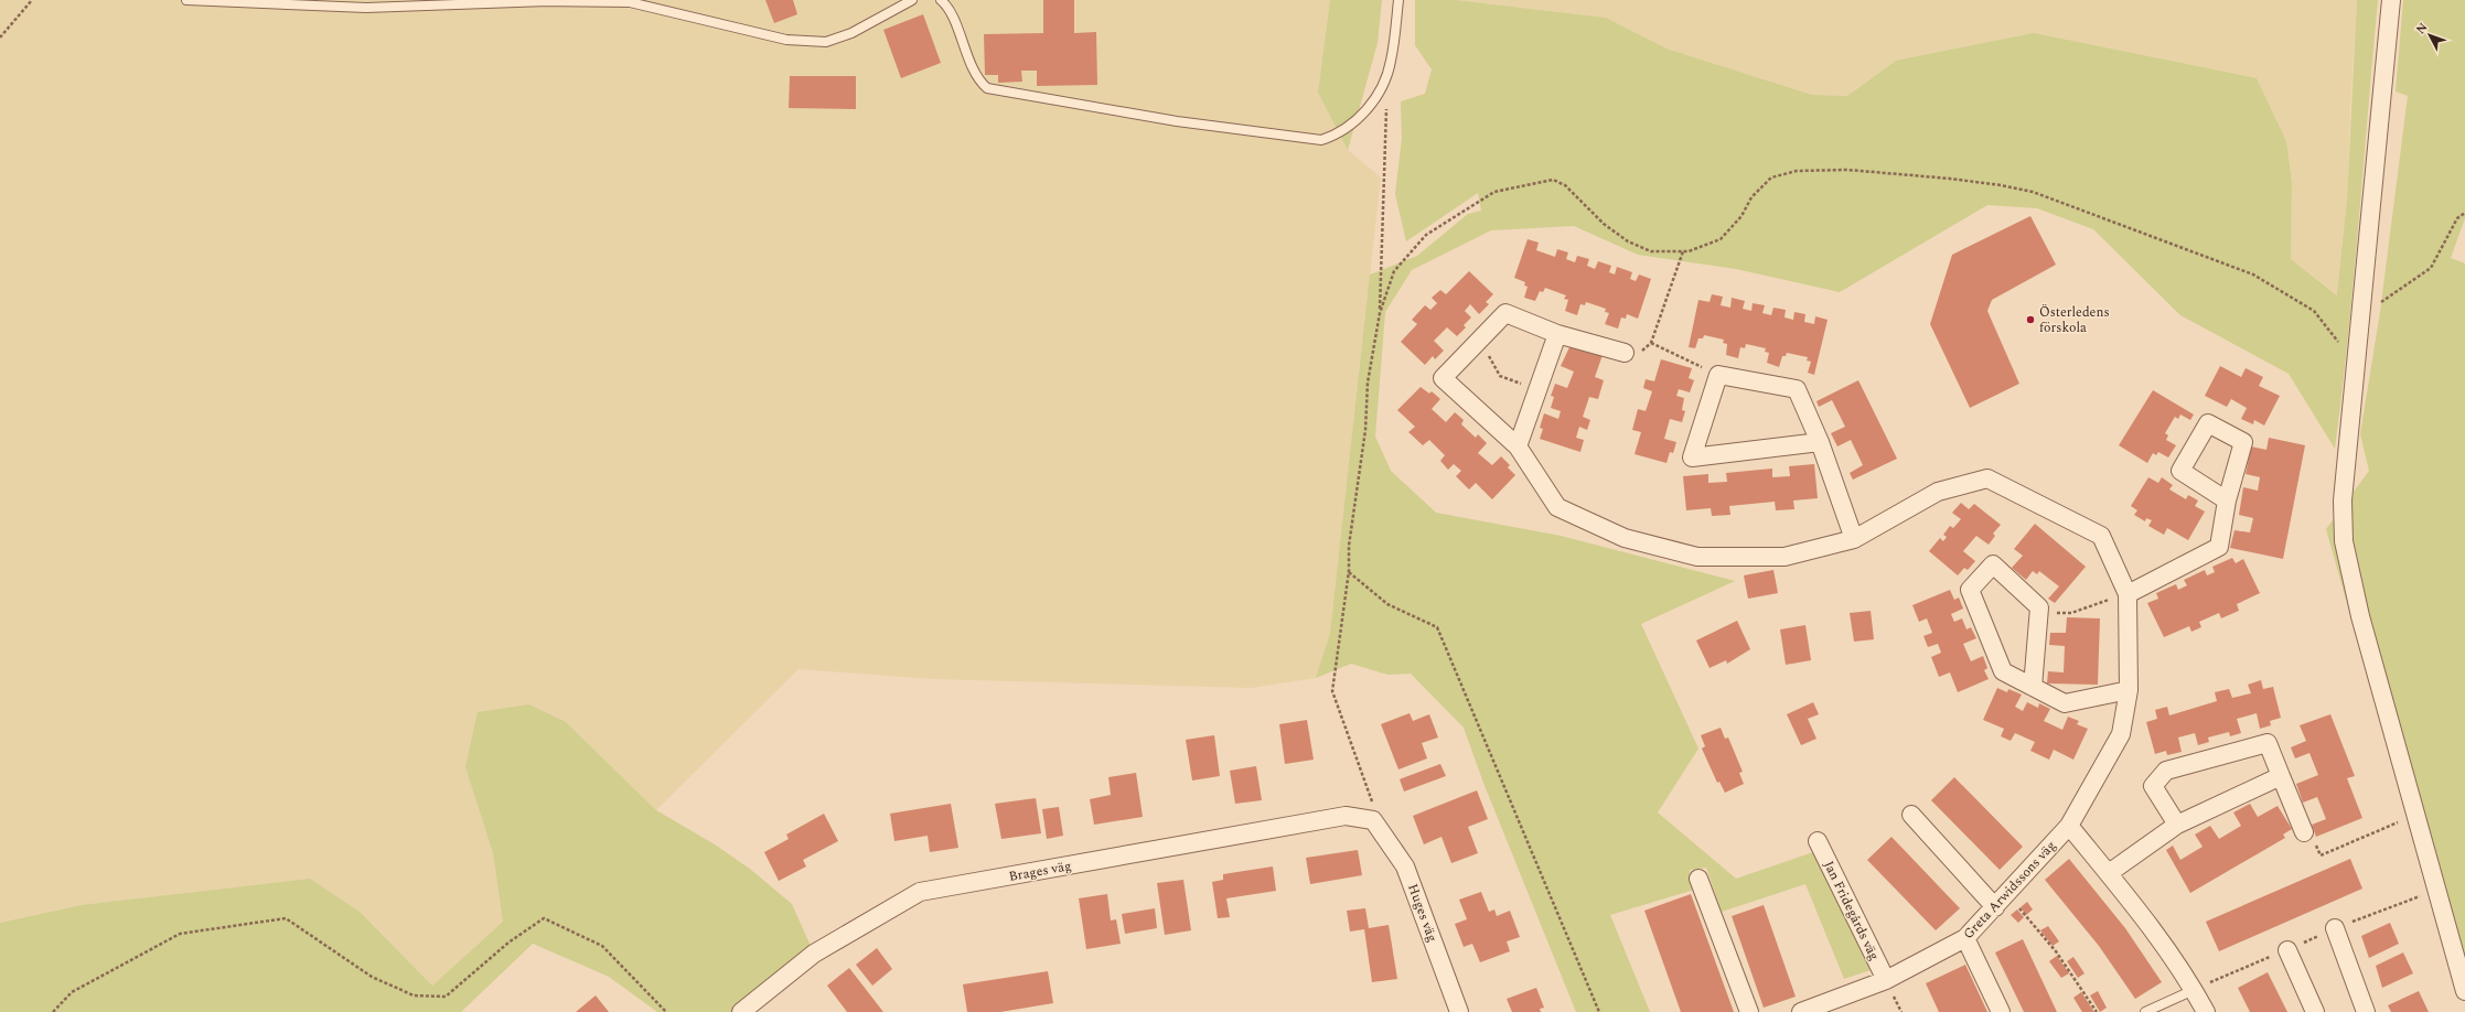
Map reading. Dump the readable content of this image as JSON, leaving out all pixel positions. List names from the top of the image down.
{
  "streets": {
    "street": [
      "Brages väg",
      "Greta Arwidssons väg",
      "Jan Fridegårds väg",
      "Huges väg"
    ]
  },
  "crossings": [
    ["Brages väg", "Huges väg"],
    ["Greta Arwidssons väg", "Jan Fridegårds väg"]
  ],
  "places": ["Österledens förskola"],
  "north": "top left"
}
